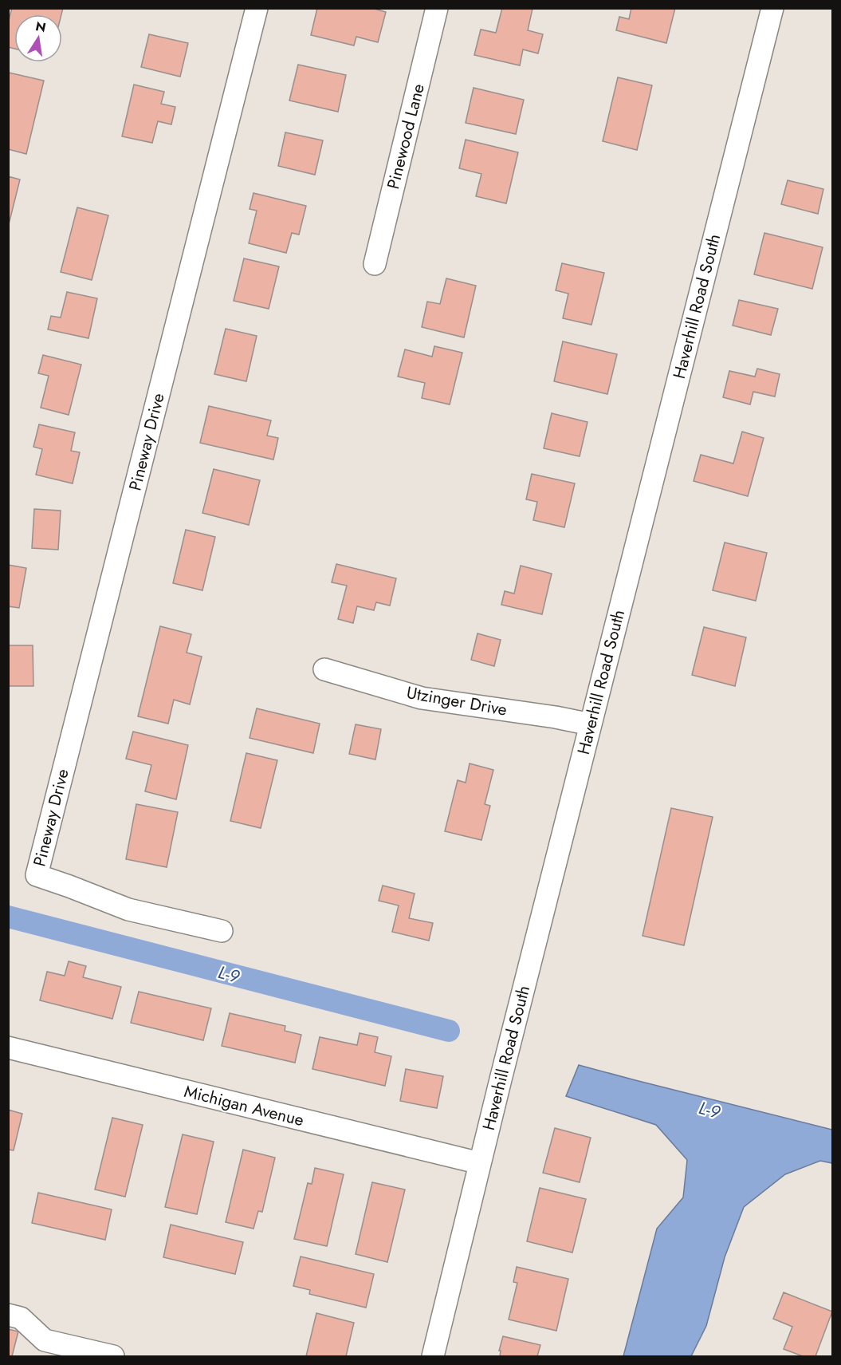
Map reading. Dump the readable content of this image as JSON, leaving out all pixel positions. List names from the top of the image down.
{
  "streets": {
    "street": [
      "Pinewood Lane",
      "Haverhill Road South",
      "Pineway Drive",
      "Utzinger Drive",
      "Michigan Avenue"
    ]
  },
  "crossings": [
    ["Haverhill Road South", "Utzinger Drive"],
    ["Haverhill Road South", "Michigan Avenue"]
  ],
  "water": ["L-9"],
  "north": "top"
}
